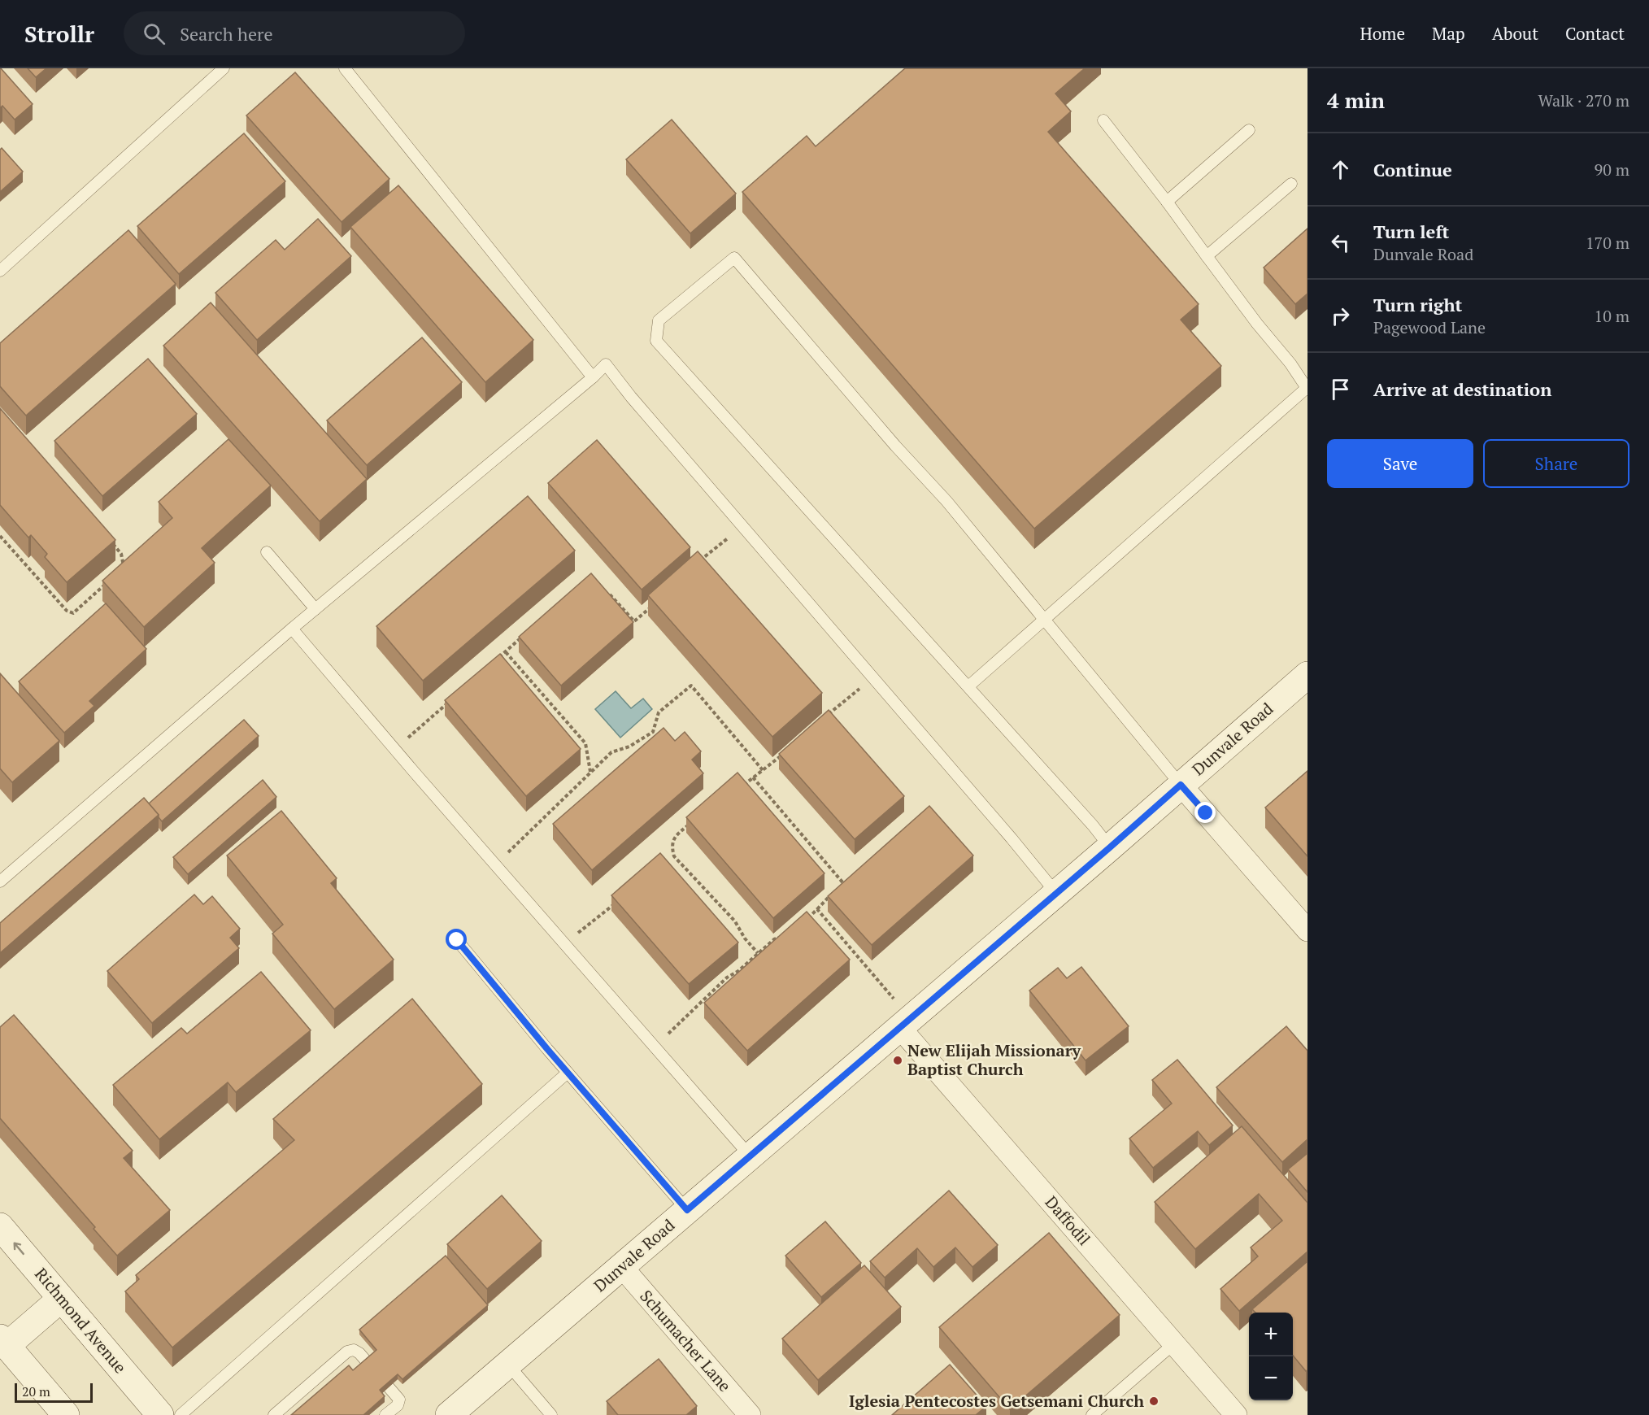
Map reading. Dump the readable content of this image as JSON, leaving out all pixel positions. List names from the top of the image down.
{
  "streets": {
    "street": [
      "Dunvale Road",
      "Daffodil",
      "Richmond Avenue",
      "Schumacher Lane"
    ]
  },
  "crossings": [
    ["Dunvale Road", "Daffodil"],
    ["Dunvale Road", "Schumacher Lane"]
  ],
  "one_way": ["Richmond Avenue"],
  "places": ["New Elijah Missionary Baptist Church", "Iglesia Pentecostes Getsemani Church"],
  "scale_bar": "20 m",
  "page": {
    "header": "Strollr",
    "search": "Search here",
    "nav": [
      "Home",
      "Map",
      "About",
      "Contact"
    ],
    "heading": ["4 min", "Walk · 270 m"],
    "list": [
      ["Continue", "90 m"],
      ["Turn left", "Dunvale Road", "170 m"],
      ["Turn right", "Pagewood Lane", "10 m"],
      "Arrive at destination"
    ],
    "buttons": ["Save", "Share"],
    "map_buttons": ["+", "−"],
    "scale": "20 m"
  }
}
